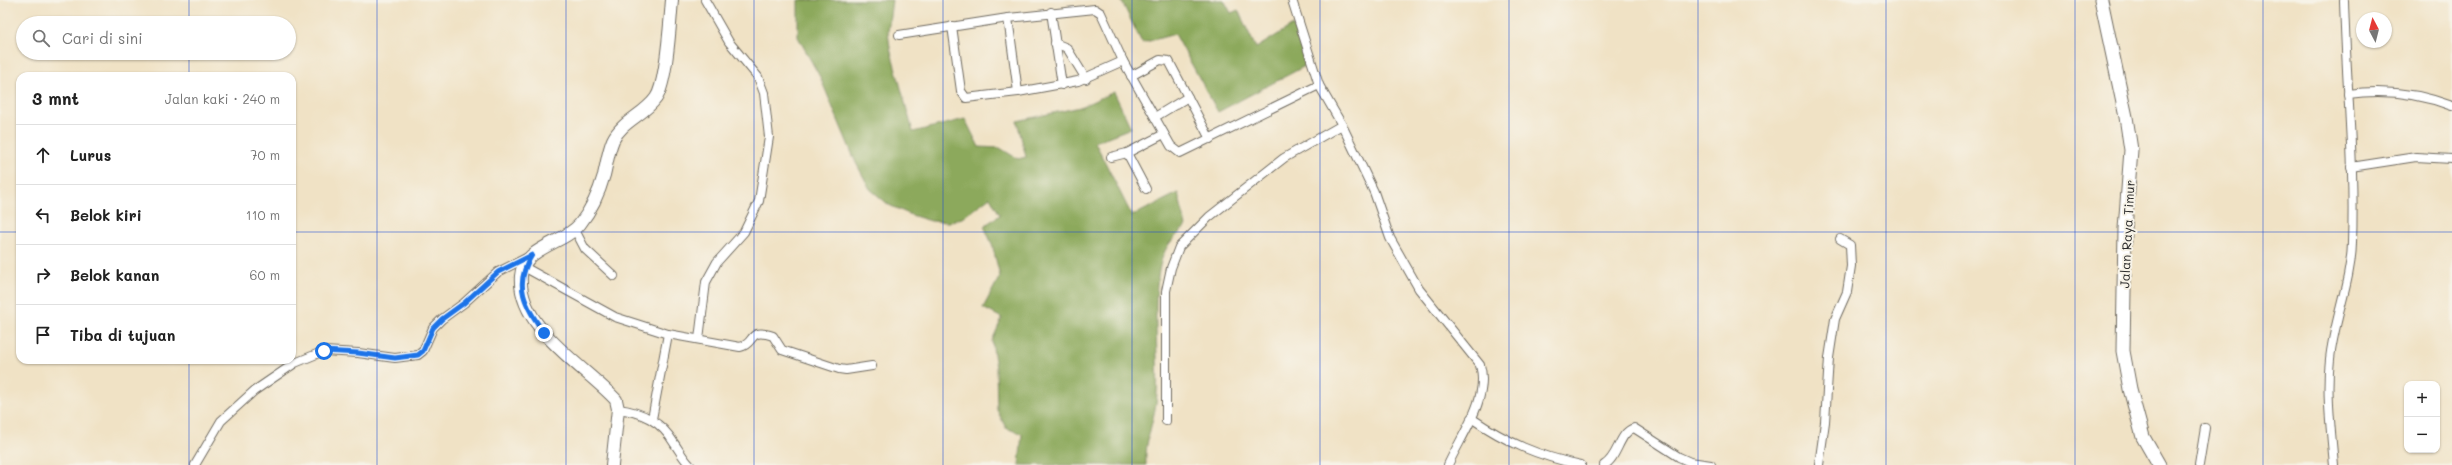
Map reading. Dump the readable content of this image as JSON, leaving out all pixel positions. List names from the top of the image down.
{
  "streets": {
    "main road": ["Jalan Raya Timur"]
  },
  "north": "top",
  "page": {
    "search": "Cari di sini",
    "heading": ["3 mnt", "Jalan kaki · 240 m"],
    "list": [
      ["Lurus", "70 m"],
      ["Belok kiri", "110 m"],
      ["Belok kanan", "60 m"],
      "Tiba di tujuan"
    ],
    "map_buttons": ["+", "−"]
  }
}
